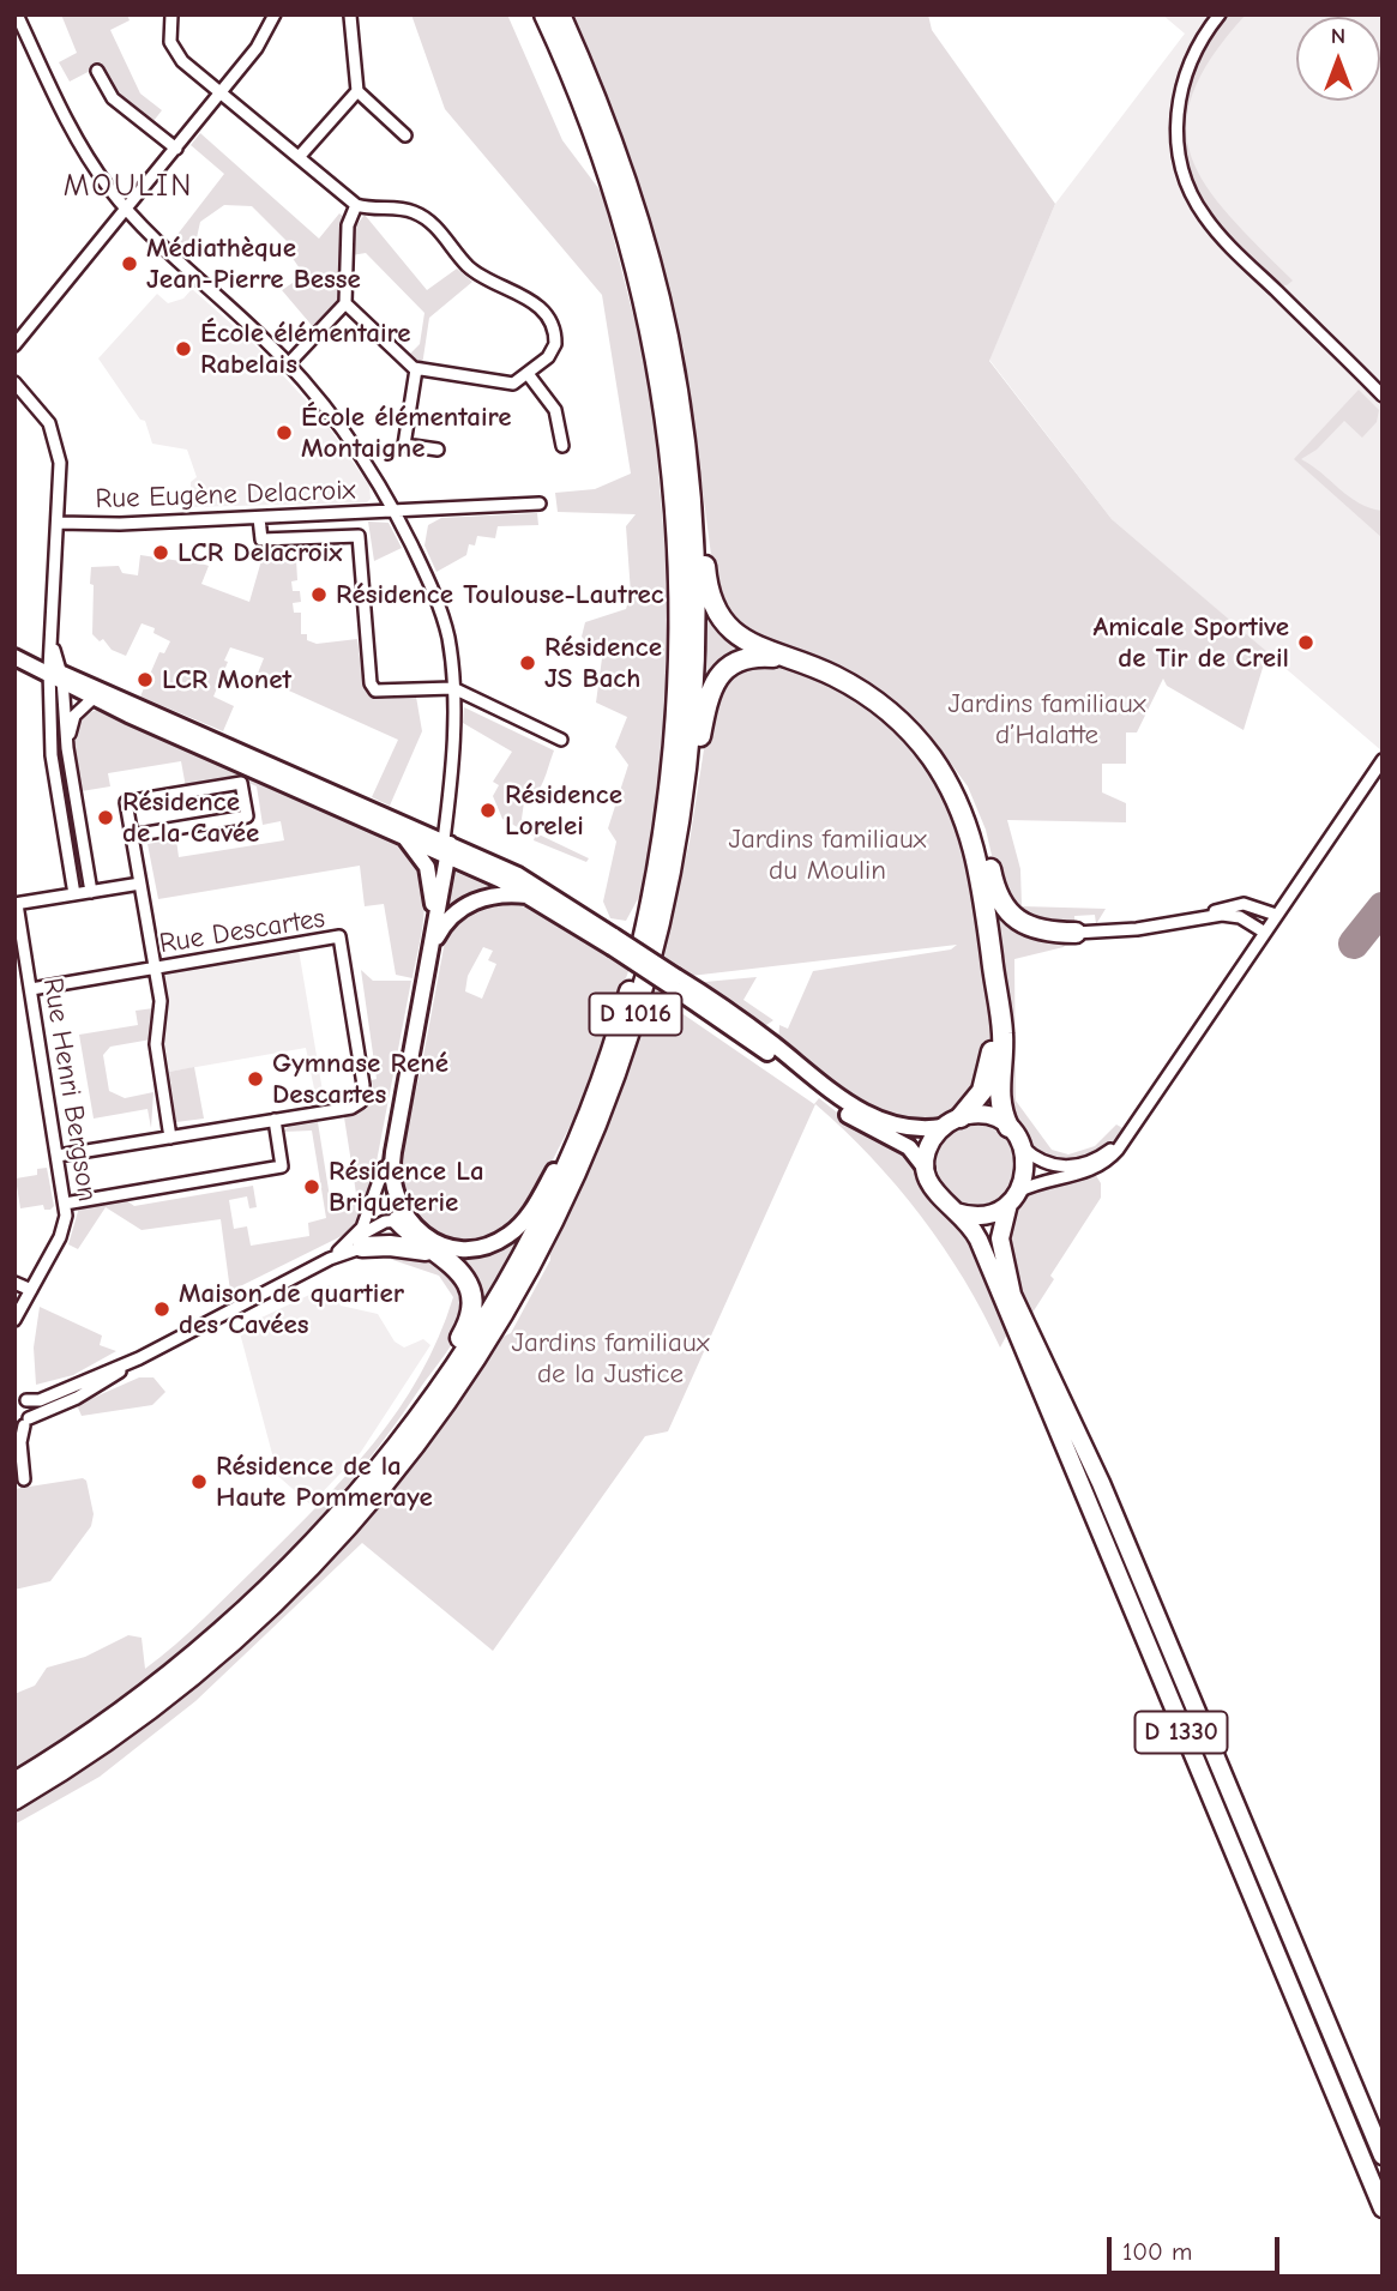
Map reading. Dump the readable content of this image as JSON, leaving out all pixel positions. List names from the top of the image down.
{
  "streets": {
    "highway": ["D 1016"],
    "main road": ["D 1330"],
    "street": ["Rue Eugène Delacroix", "Rue Descartes", "Rue Henri Bergson"]
  },
  "crossings": [
    ["Rue Descartes", "Rue Henri Bergson"],
    ["D 1016", "D 1330"]
  ],
  "districts": ["MOULIN"],
  "parks": ["Jardins familiaux d’Halatte", "Jardins familiaux du Moulin", "Jardins familiaux de la Justice"],
  "places": [
    "Médiathèque Jean-Pierre Besse",
    "École élémentaire Rabelais",
    "École élémentaire Montaigne",
    "LCR Delacroix",
    "Résidence Toulouse-Lautrec",
    "Amicale Sportive de Tir de Creil",
    "Résidence JS Bach",
    "LCR Monet",
    "Résidence Lorelei",
    "Résidence de la Cavée",
    "Gymnase René Descartes",
    "Résidence La Briqueterie",
    "Maison de quartier des Cavées",
    "Résidence de la Haute Pommeraye"
  ],
  "scale_bar": "100 m",
  "north": "top"
}
